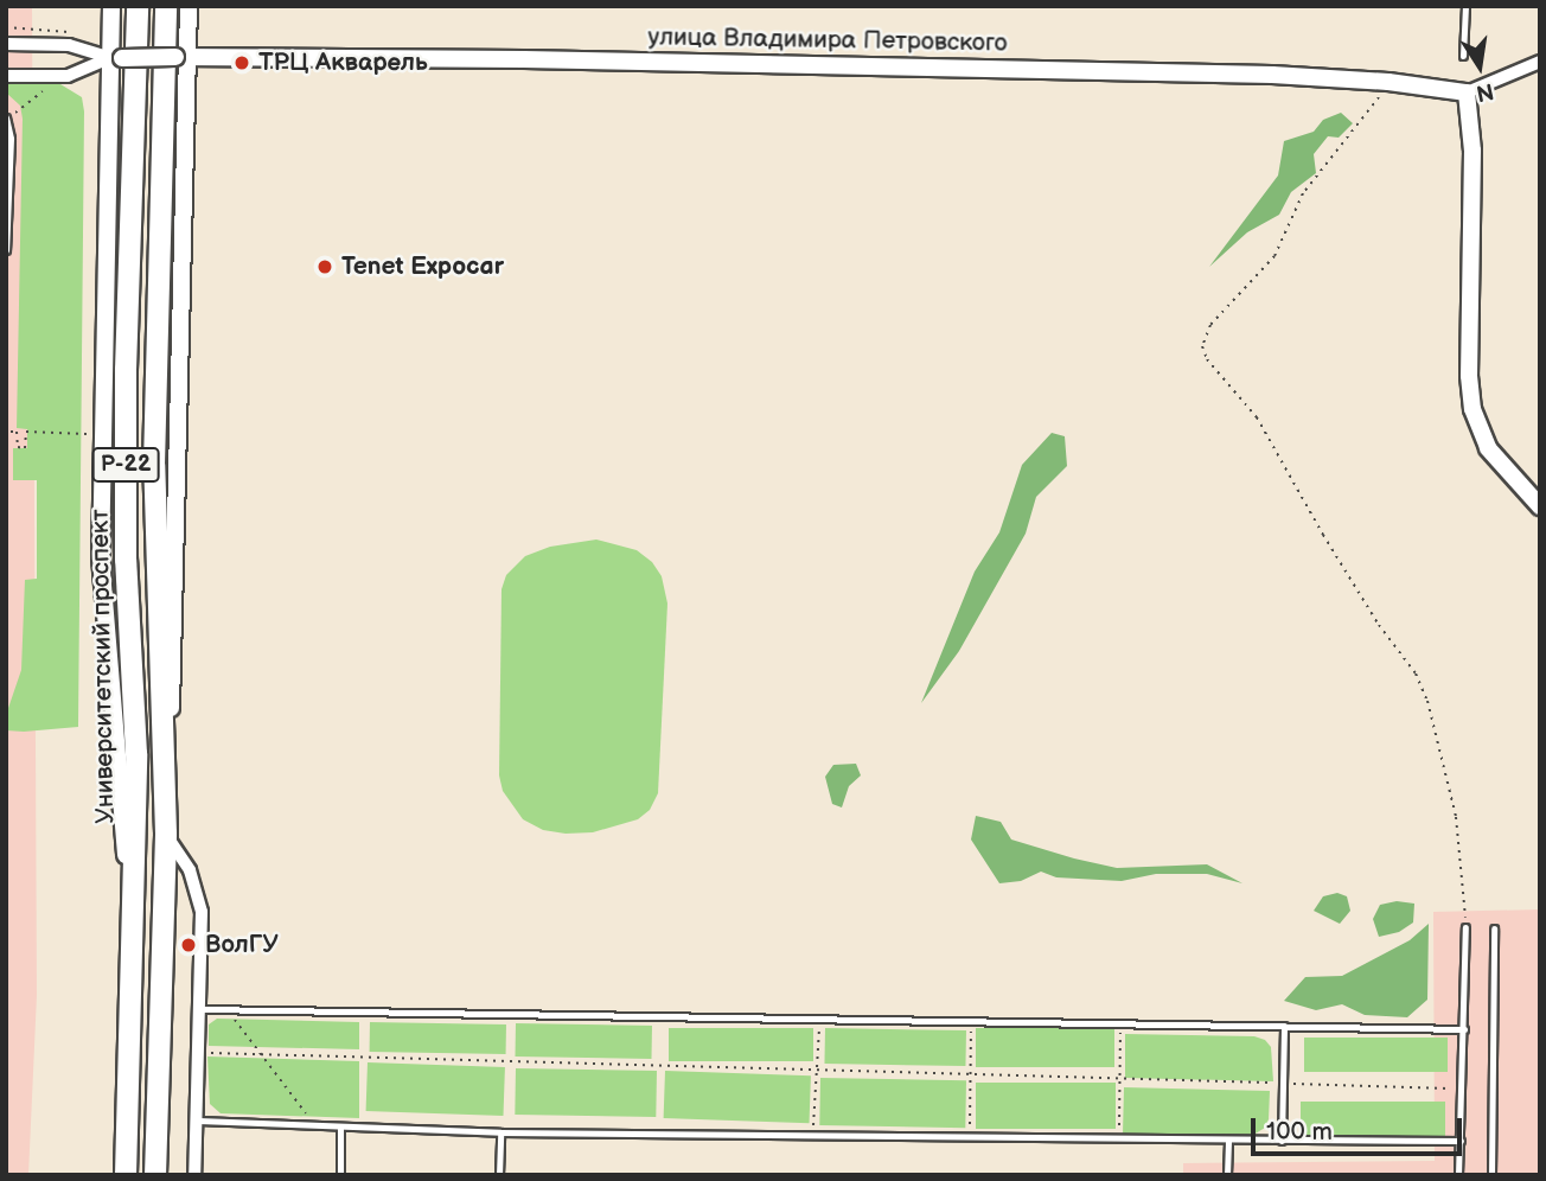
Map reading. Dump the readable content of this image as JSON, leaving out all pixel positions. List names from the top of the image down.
{
  "streets": {
    "highway": ["Р-22", "Университетский проспект"],
    "street": ["улица Владимира Петровского"]
  },
  "crossings": [
    ["улица Владимира Петровского", "Р-22"],
    ["улица Владимира Петровского", "Университетский проспект"]
  ],
  "places": ["ТРЦ Акварель", "Tenet Expocar", "ВолГУ"],
  "scale_bar": "100 m",
  "north": "bottom"
}
